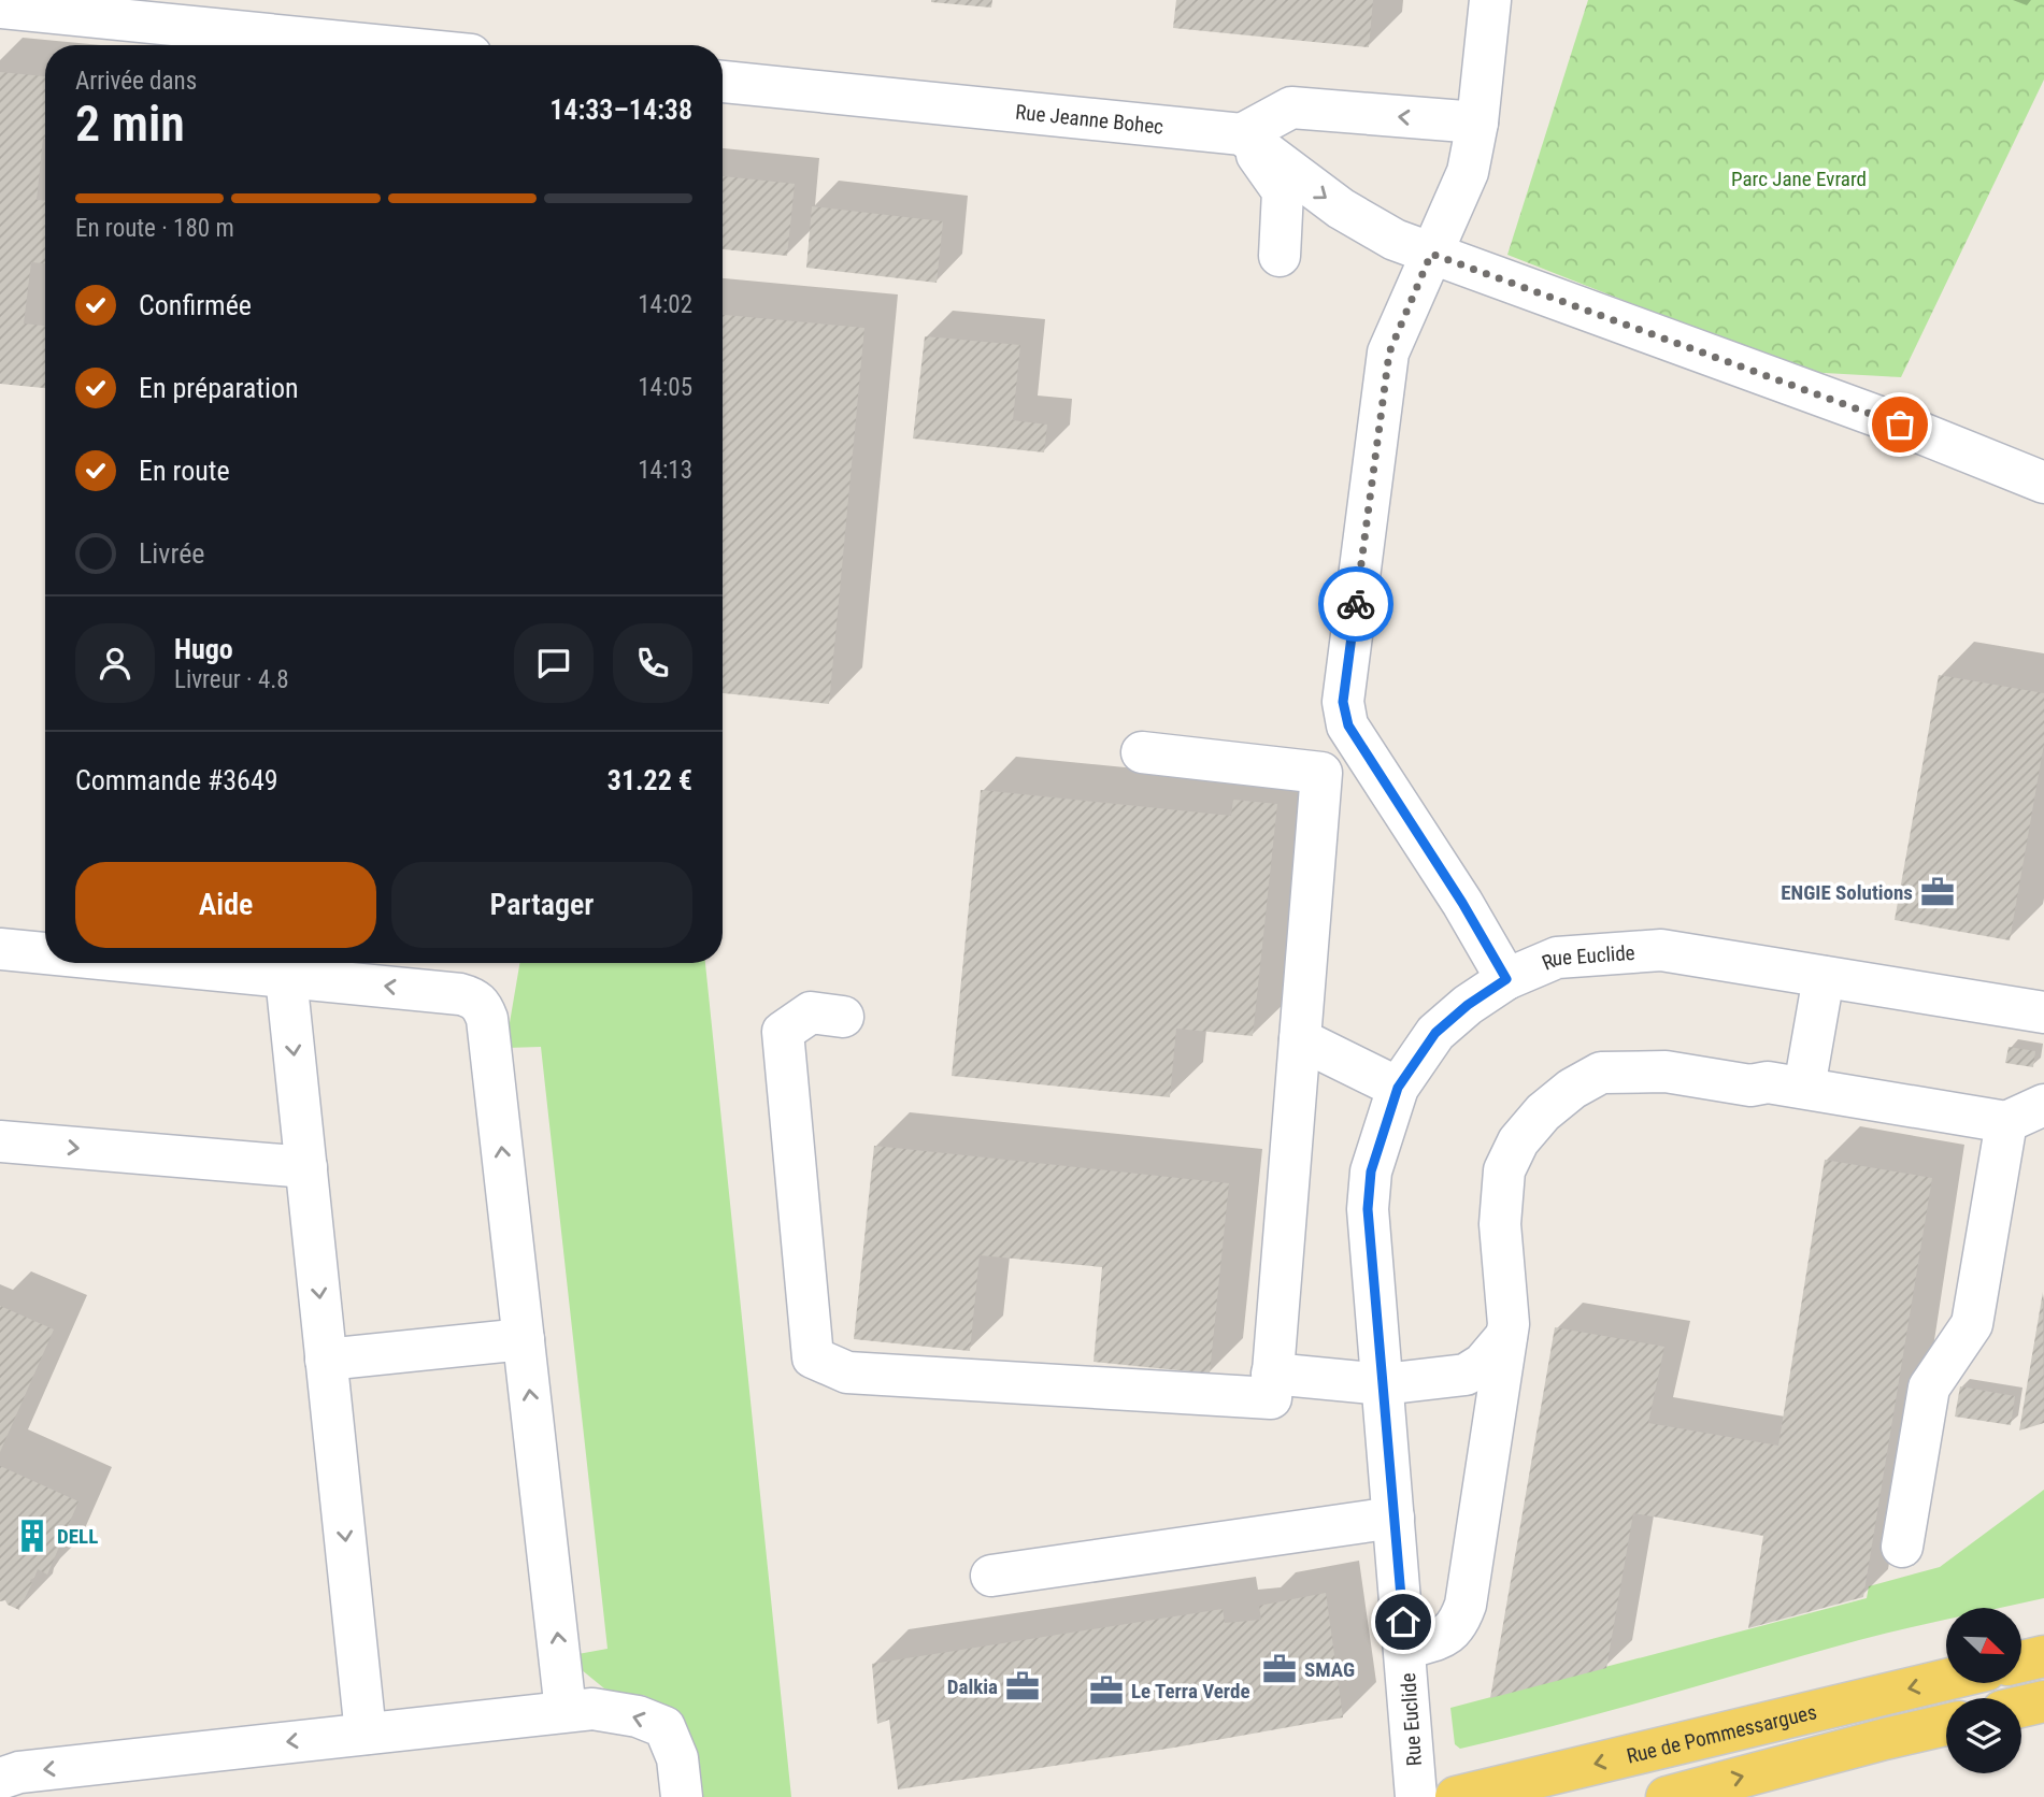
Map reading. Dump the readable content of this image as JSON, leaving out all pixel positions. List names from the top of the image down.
{
  "streets": {
    "main road": ["Rue de Pommessargues"],
    "street": ["Rue Jeanne Bohec", "Rue Euclide"]
  },
  "parks": ["Parc Jane Evrard"],
  "places": {
    "office": [
      "ENGIE Solutions",
      "SMAG",
      "Dalkia",
      "Le Terra Verde"
    ],
    "building": ["DELL"]
  },
  "north": "bottom right",
  "page": {
    "heading": ["2 min", "Arrivée dans", "14:33–14:38"],
    "panel": [
      "Hugo",
      "Livreur · 4.8",
      "Commande #3649",
      "31.22 €"
    ],
    "bar": "En route · 180 m",
    "list": [
      ["Confirmée", "14:02"],
      ["En préparation", "14:05"],
      ["En route", "14:13"],
      "Livrée"
    ],
    "buttons": ["Aide", "Partager"]
  }
}
